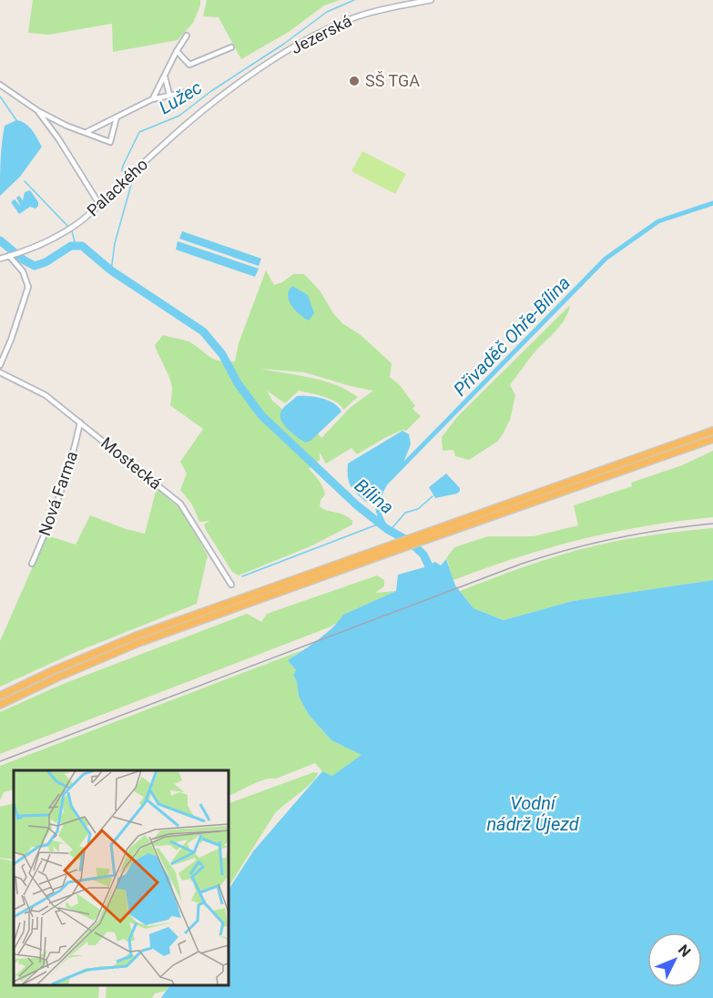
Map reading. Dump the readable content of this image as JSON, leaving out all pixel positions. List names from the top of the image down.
{
  "streets": {
    "street": [
      "Jezerská",
      "Palackého",
      "Mostecká",
      "Nová Farma"
    ]
  },
  "crossings": [
    ["Jezerská", "Palackého"],
    ["Mostecká", "Nová Farma"]
  ],
  "water": [
    "Lužec",
    "Přivaděč Ohře-Bílina",
    "Bílina",
    "Vodní nádrž Újezd"
  ],
  "places": ["SŠ TGA"],
  "north": "top right"
}
